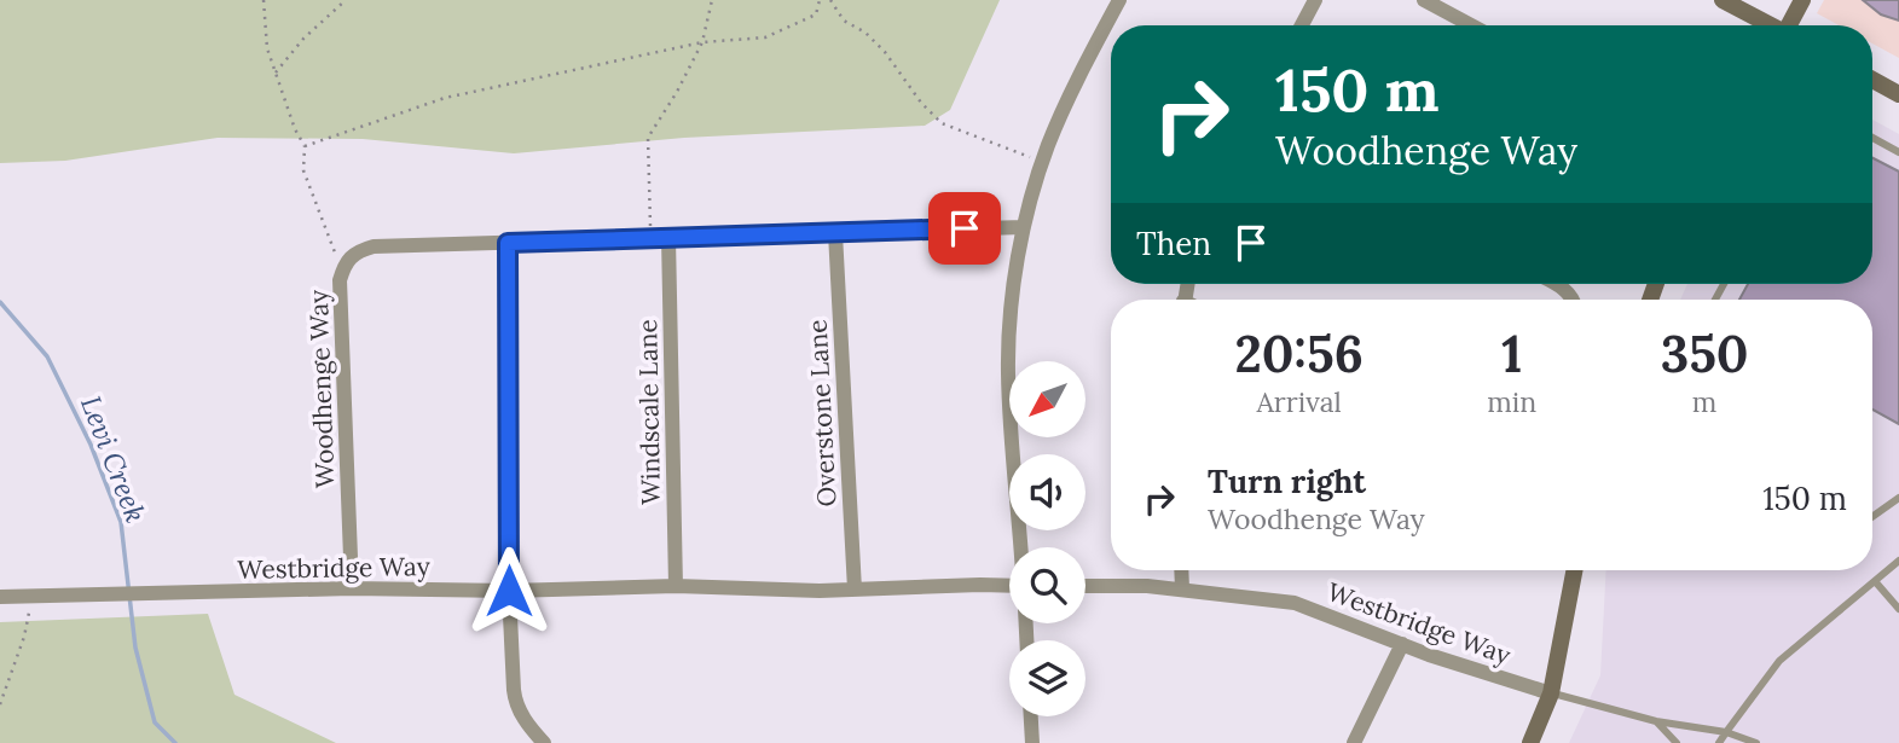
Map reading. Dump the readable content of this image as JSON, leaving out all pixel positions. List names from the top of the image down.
{
  "streets": {
    "street": [
      "Woodhenge Way",
      "Windscale Lane",
      "Overstone Lane",
      "Westbridge Way"
    ]
  },
  "crossings": [
    ["Woodhenge Way", "Windscale Lane"],
    ["Woodhenge Way", "Overstone Lane"],
    ["Woodhenge Way", "Westbridge Way"],
    ["Windscale Lane", "Westbridge Way"],
    ["Overstone Lane", "Westbridge Way"]
  ],
  "water": ["Levi Creek"],
  "north": "bottom left",
  "page": {
    "turn": ["150 m", "Woodhenge Way"],
    "then": "Then",
    "eta": [
      "20:56",
      "Arrival",
      "1",
      "min",
      "350",
      "m"
    ],
    "list": [
      {
        "name": "Turn right",
        "note": "Woodhenge Way",
        "value": "150 m"
      }
    ]
  }
}
